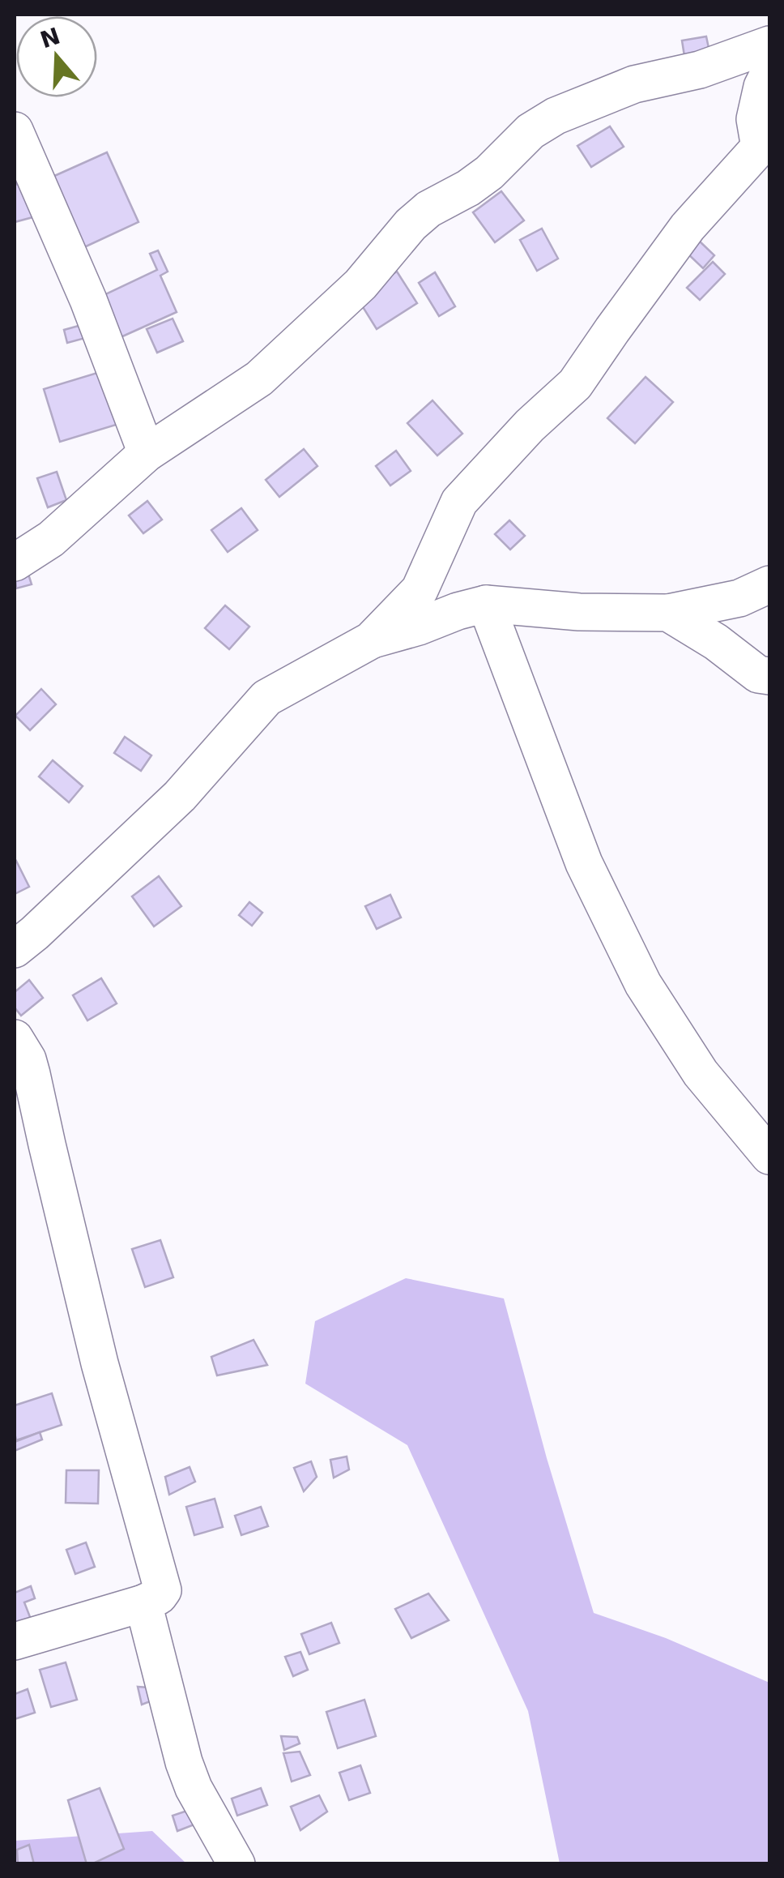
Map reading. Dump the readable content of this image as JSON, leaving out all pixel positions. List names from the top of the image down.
{
  "north": "top"
}
